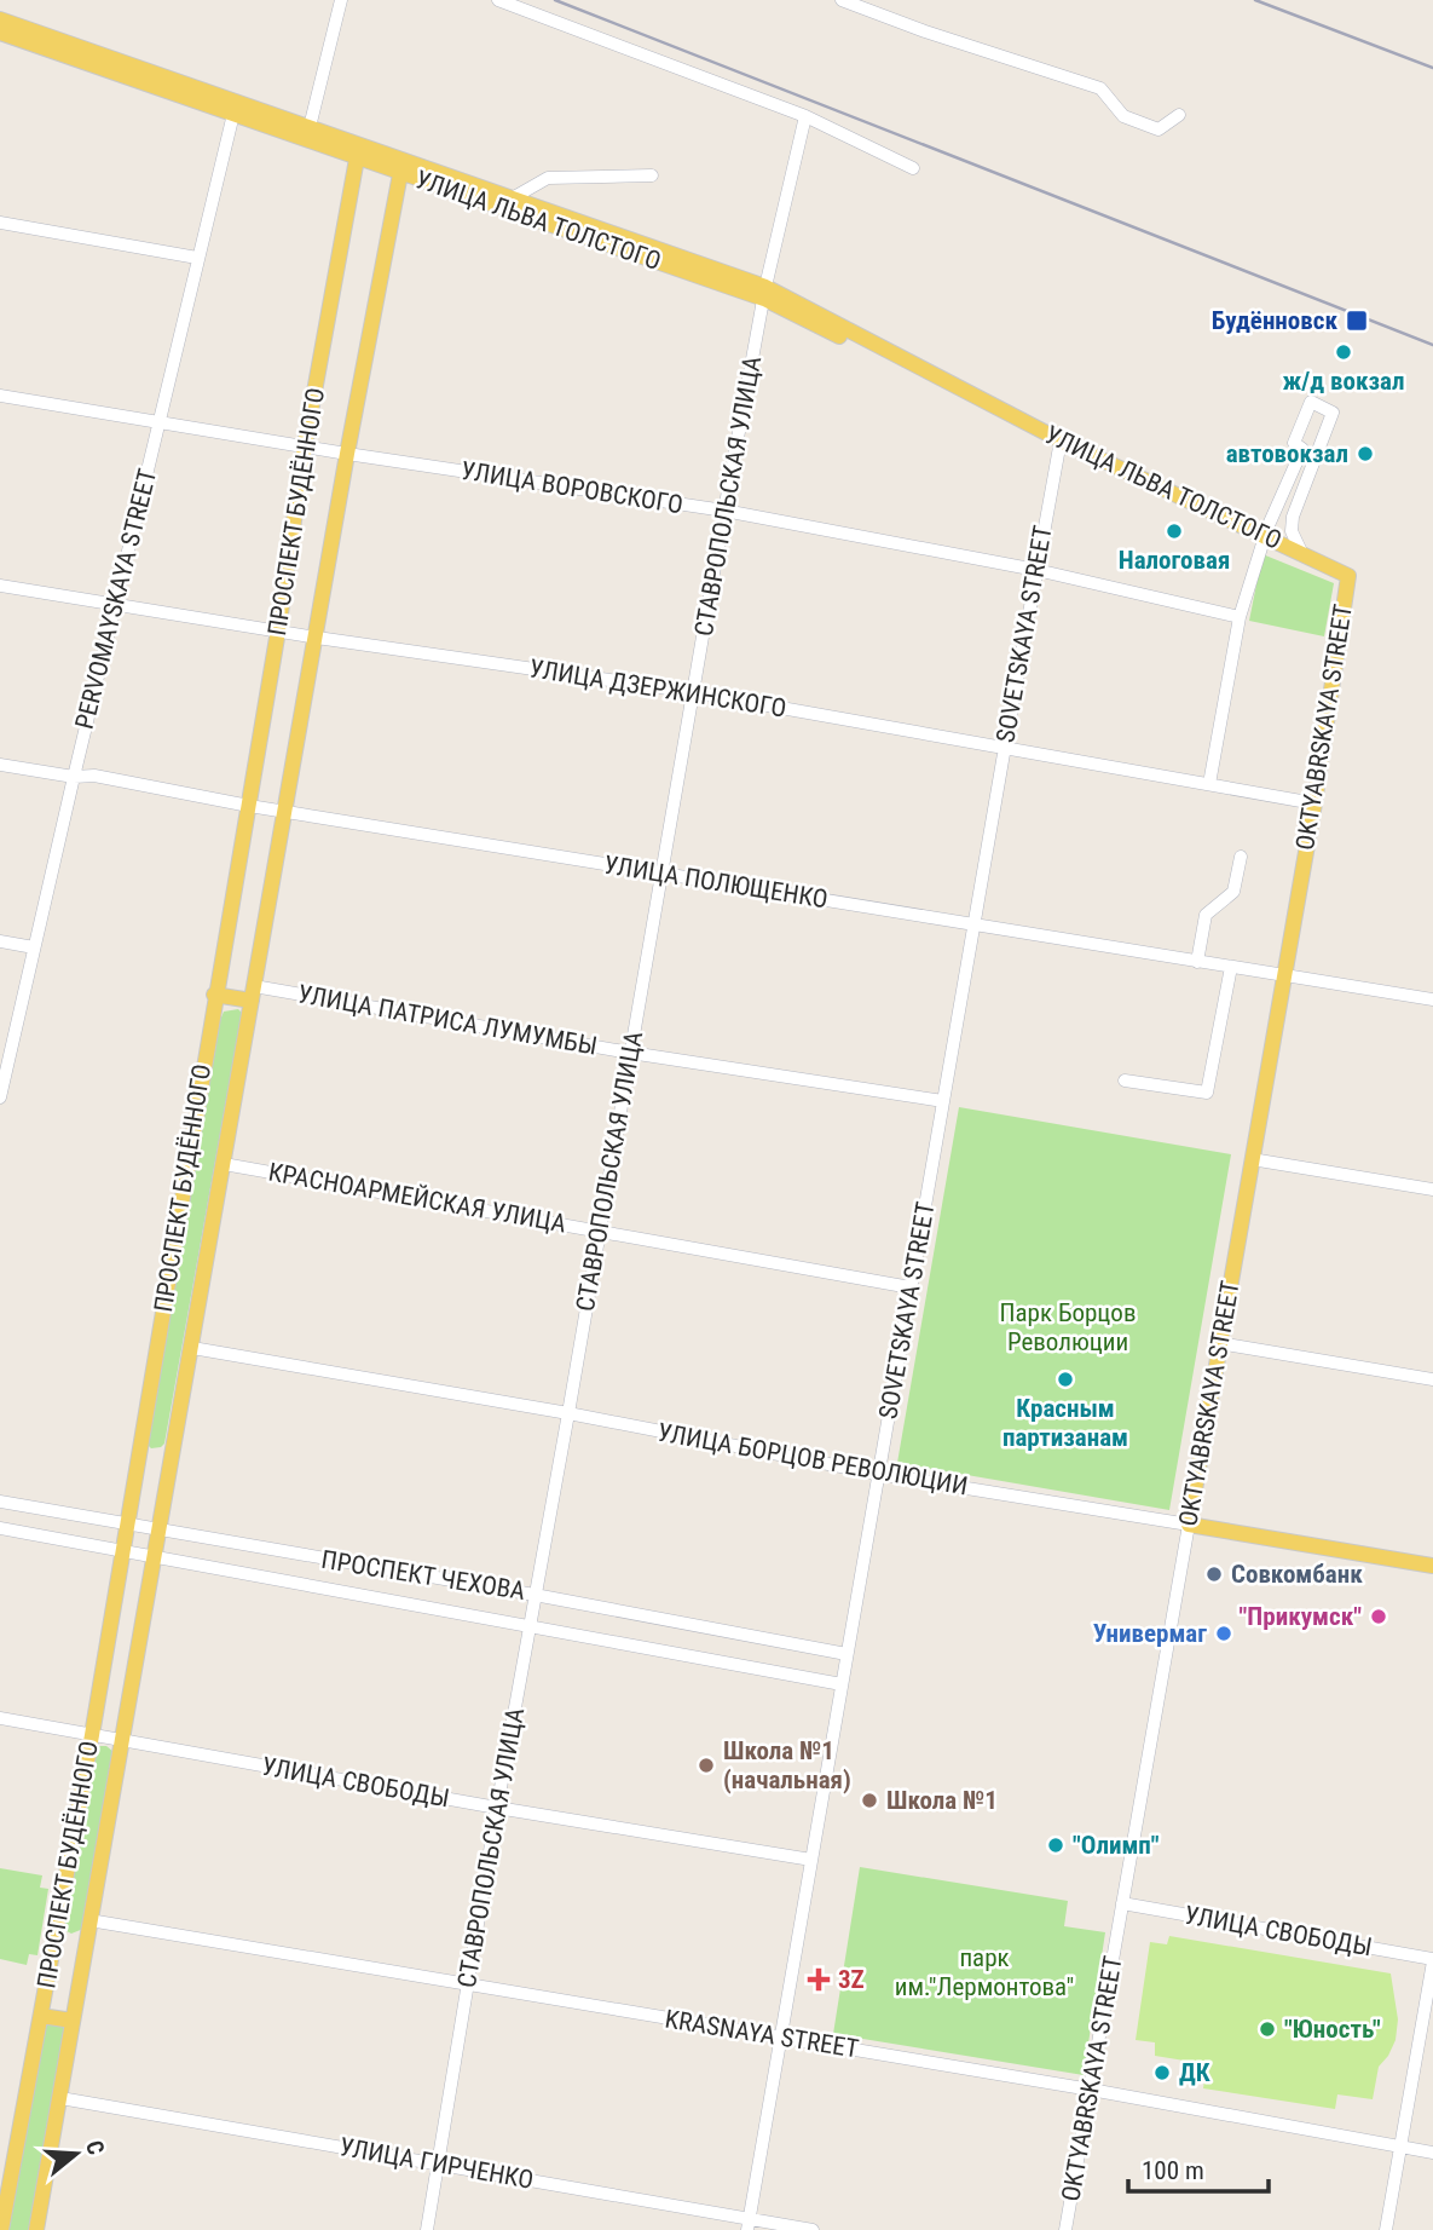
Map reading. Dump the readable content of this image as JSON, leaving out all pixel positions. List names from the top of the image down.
{
  "streets": {
    "main road": [
      "УЛИЦА ЛЬВА ТОЛСТОГО",
      "ПРОСПЕКТ БУДЁННОГО",
      "OKTYABRSKAYA STREET",
      "УЛИЦА БОРЦОВ РЕВОЛЮЦИИ"
    ],
    "street": [
      "УЛИЦА ВОРОВСКОГО",
      "СТАВРОПОЛЬСКАЯ УЛИЦА",
      "PERVOMAYSKAYA STREET",
      "SOVETSKAYA STREET",
      "УЛИЦА ДЗЕРЖИНСКОГО",
      "УЛИЦА ПОЛЮЩЕНКО",
      "УЛИЦА ПАТРИСА ЛУМУМБЫ",
      "КРАСНОАРМЕЙСКАЯ УЛИЦА",
      "ПРОСПЕКТ ЧЕХОВА",
      "УЛИЦА СВОБОДЫ",
      "KRASNAYA STREET",
      "УЛИЦА ГИРЧЕНКО"
    ]
  },
  "crossings": [
    ["УЛИЦА ЛЬВА ТОЛСТОГО", "СТАВРОПОЛЬСКАЯ УЛИЦА"],
    ["УЛИЦА ЛЬВА ТОЛСТОГО", "ПРОСПЕКТ БУДЁННОГО"],
    ["УЛИЦА ЛЬВА ТОЛСТОГО", "PERVOMAYSKAYA STREET"],
    ["УЛИЦА ЛЬВА ТОЛСТОГО", "SOVETSKAYA STREET"],
    ["УЛИЦА ЛЬВА ТОЛСТОГО", "OKTYABRSKAYA STREET"],
    ["УЛИЦА ВОРОВСКОГО", "СТАВРОПОЛЬСКАЯ УЛИЦА"],
    ["УЛИЦА ВОРОВСКОГО", "ПРОСПЕКТ БУДЁННОГО"],
    ["УЛИЦА ВОРОВСКОГО", "PERVOMAYSKAYA STREET"],
    ["УЛИЦА ВОРОВСКОГО", "SOVETSKAYA STREET"],
    ["СТАВРОПОЛЬСКАЯ УЛИЦА", "УЛИЦА ДЗЕРЖИНСКОГО"],
    ["СТАВРОПОЛЬСКАЯ УЛИЦА", "УЛИЦА ПОЛЮЩЕНКО"],
    ["СТАВРОПОЛЬСКАЯ УЛИЦА", "УЛИЦА ПАТРИСА ЛУМУМБЫ"],
    ["СТАВРОПОЛЬСКАЯ УЛИЦА", "КРАСНОАРМЕЙСКАЯ УЛИЦА"],
    ["СТАВРОПОЛЬСКАЯ УЛИЦА", "УЛИЦА БОРЦОВ РЕВОЛЮЦИИ"],
    ["СТАВРОПОЛЬСКАЯ УЛИЦА", "ПРОСПЕКТ ЧЕХОВА"],
    ["СТАВРОПОЛЬСКАЯ УЛИЦА", "УЛИЦА СВОБОДЫ"],
    ["СТАВРОПОЛЬСКАЯ УЛИЦА", "KRASNAYA STREET"],
    ["СТАВРОПОЛЬСКАЯ УЛИЦА", "УЛИЦА ГИРЧЕНКО"],
    ["ПРОСПЕКТ БУДЁННОГО", "УЛИЦА ДЗЕРЖИНСКОГО"],
    ["ПРОСПЕКТ БУДЁННОГО", "УЛИЦА ПОЛЮЩЕНКО"],
    ["ПРОСПЕКТ БУДЁННОГО", "УЛИЦА ПАТРИСА ЛУМУМБЫ"],
    ["ПРОСПЕКТ БУДЁННОГО", "КРАСНОАРМЕЙСКАЯ УЛИЦА"],
    ["ПРОСПЕКТ БУДЁННОГО", "УЛИЦА БОРЦОВ РЕВОЛЮЦИИ"],
    ["ПРОСПЕКТ БУДЁННОГО", "ПРОСПЕКТ ЧЕХОВА"],
    ["ПРОСПЕКТ БУДЁННОГО", "УЛИЦА СВОБОДЫ"],
    ["ПРОСПЕКТ БУДЁННОГО", "KRASNAYA STREET"],
    ["ПРОСПЕКТ БУДЁННОГО", "УЛИЦА ГИРЧЕНКО"],
    ["PERVOMAYSKAYA STREET", "УЛИЦА ДЗЕРЖИНСКОГО"],
    ["PERVOMAYSKAYA STREET", "УЛИЦА ПОЛЮЩЕНКО"],
    ["SOVETSKAYA STREET", "УЛИЦА ДЗЕРЖИНСКОГО"],
    ["SOVETSKAYA STREET", "УЛИЦА ПОЛЮЩЕНКО"],
    ["SOVETSKAYA STREET", "УЛИЦА ПАТРИСА ЛУМУМБЫ"],
    ["SOVETSKAYA STREET", "КРАСНОАРМЕЙСКАЯ УЛИЦА"],
    ["SOVETSKAYA STREET", "УЛИЦА БОРЦОВ РЕВОЛЮЦИИ"],
    ["SOVETSKAYA STREET", "ПРОСПЕКТ ЧЕХОВА"],
    ["SOVETSKAYA STREET", "УЛИЦА СВОБОДЫ"],
    ["SOVETSKAYA STREET", "KRASNAYA STREET"],
    ["SOVETSKAYA STREET", "УЛИЦА ГИРЧЕНКО"],
    ["УЛИЦА ДЗЕРЖИНСКОГО", "OKTYABRSKAYA STREET"],
    ["OKTYABRSKAYA STREET", "УЛИЦА ПОЛЮЩЕНКО"],
    ["OKTYABRSKAYA STREET", "УЛИЦА БОРЦОВ РЕВОЛЮЦИИ"],
    ["OKTYABRSKAYA STREET", "УЛИЦА СВОБОДЫ"],
    ["OKTYABRSKAYA STREET", "KRASNAYA STREET"]
  ],
  "parks": ["Парк Борцов Революции", "парк им.\"Лермонтова\""],
  "places": {
    "transit": ["Будённовск"],
    "other": [
      "ж/д вокзал",
      "автовокзал",
      "Налоговая",
      "Красным партизанам",
      "Совкомбанк",
      "\"Прикумск\"",
      "Универмаг",
      "Школа №1 (начальная)",
      "Школа №1",
      "\"Олимп\"",
      "\"Юность\"",
      "ДК"
    ],
    "health": ["3Z"]
  },
  "scale_bar": "100 m",
  "north": "right"
}
